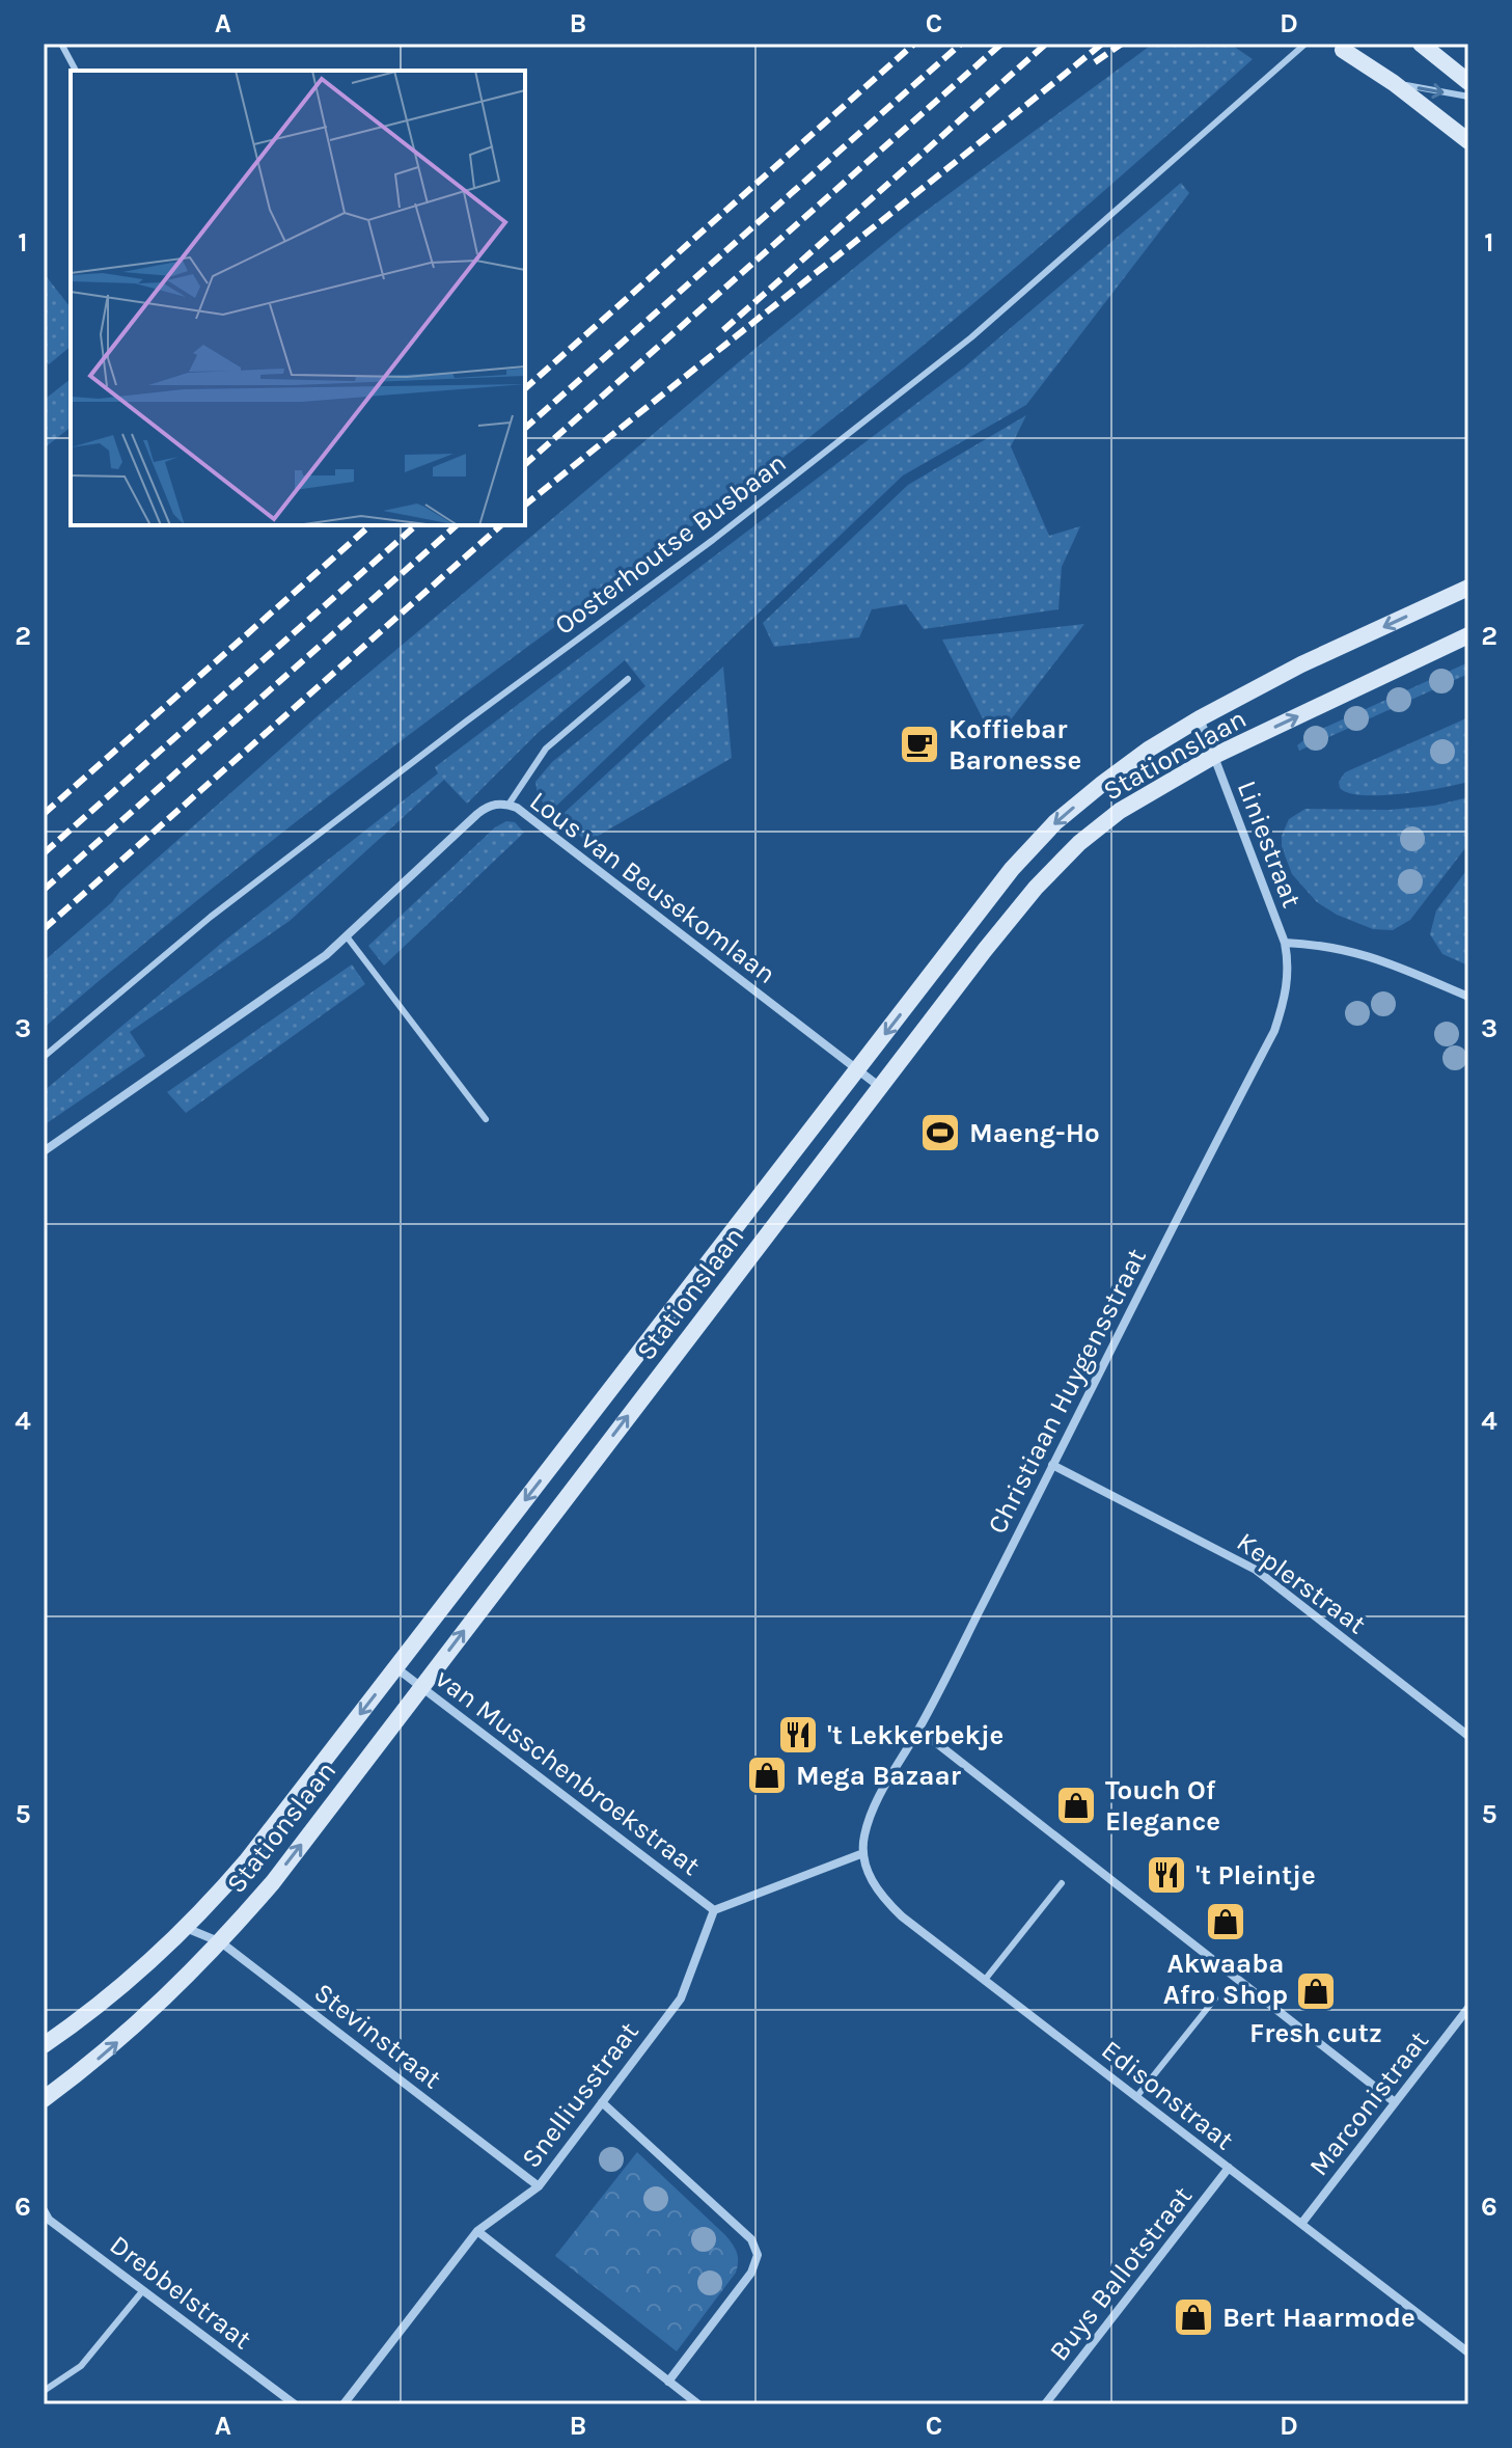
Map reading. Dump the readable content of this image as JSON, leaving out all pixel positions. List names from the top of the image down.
{
  "streets": {
    "main road": ["Stationslaan"],
    "street": [
      "Liniestraat",
      "Lous van Beusekomlaan",
      "Christiaan Huygensstraat",
      "Keplerstraat",
      "van Musschenbroekstraat",
      "Stevinstraat",
      "Snelliusstraat",
      "Edisonstraat",
      "Marconistraat",
      "Buys Ballotstraat",
      "Drebbelstraat"
    ],
    "lane": ["Oosterhoutse Busbaan"]
  },
  "crossings": [
    ["Stationslaan", "Liniestraat"],
    ["Stationslaan", "Lous van Beusekomlaan"],
    ["Stationslaan", "van Musschenbroekstraat"],
    ["Stationslaan", "Stevinstraat"],
    ["Liniestraat", "Christiaan Huygensstraat"],
    ["Christiaan Huygensstraat", "Keplerstraat"],
    ["Christiaan Huygensstraat", "Edisonstraat"],
    ["van Musschenbroekstraat", "Snelliusstraat"],
    ["Stevinstraat", "Snelliusstraat"],
    ["Edisonstraat", "Marconistraat"],
    ["Edisonstraat", "Buys Ballotstraat"]
  ],
  "places": {
    "cafe": ["Koffiebar Baronesse"],
    "sports": ["Maeng-Ho"],
    "restaurant": ["'t Lekkerbekje", "'t Pleintje"],
    "shop": [
      "Mega Bazaar",
      "Touch Of Elegance",
      "Akwaaba Afro Shop",
      "Fresh cutz",
      "Bert Haarmode"
    ]
  },
  "grid": {
    "columns": [
      "A",
      "B",
      "C",
      "D"
    ],
    "rows": [
      "1",
      "2",
      "3",
      "4",
      "5",
      "6"
    ]
  }
}
